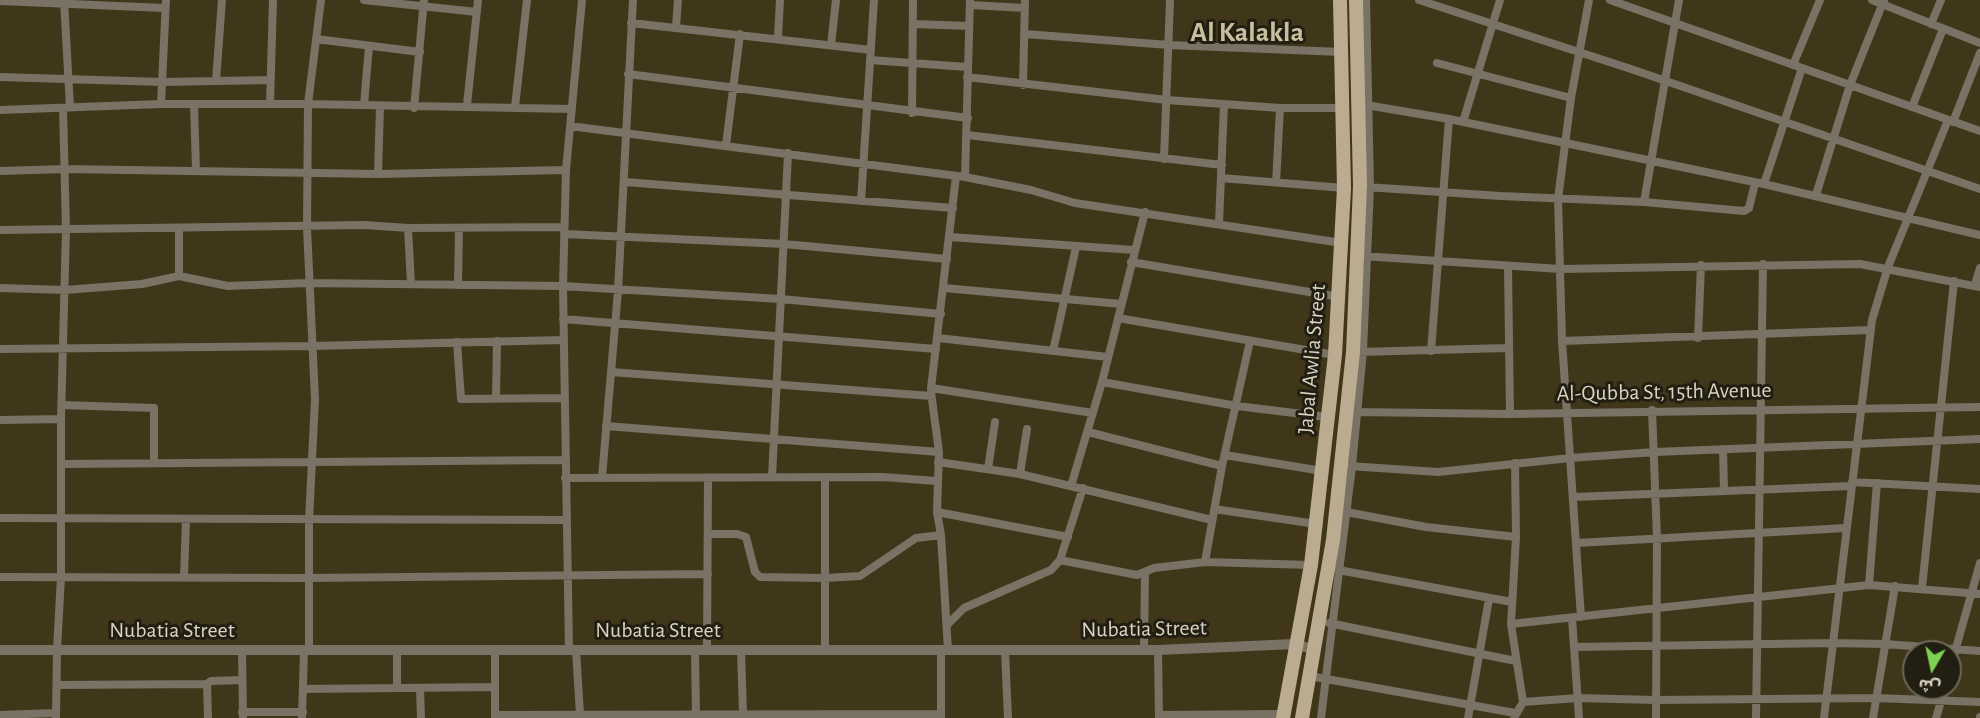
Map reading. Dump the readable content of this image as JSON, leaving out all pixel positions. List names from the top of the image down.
{
  "streets": {
    "main road": ["Jabal Awlia Street"],
    "street": ["Al-Qubba St, 15th Avenue", "Nubatia Street"]
  },
  "crossings": [
    ["Jabal Awlia Street", "Al-Qubba St, 15th Avenue"],
    ["Jabal Awlia Street", "Nubatia Street"]
  ],
  "districts": ["Al Kalakla"],
  "north": "bottom"
}
